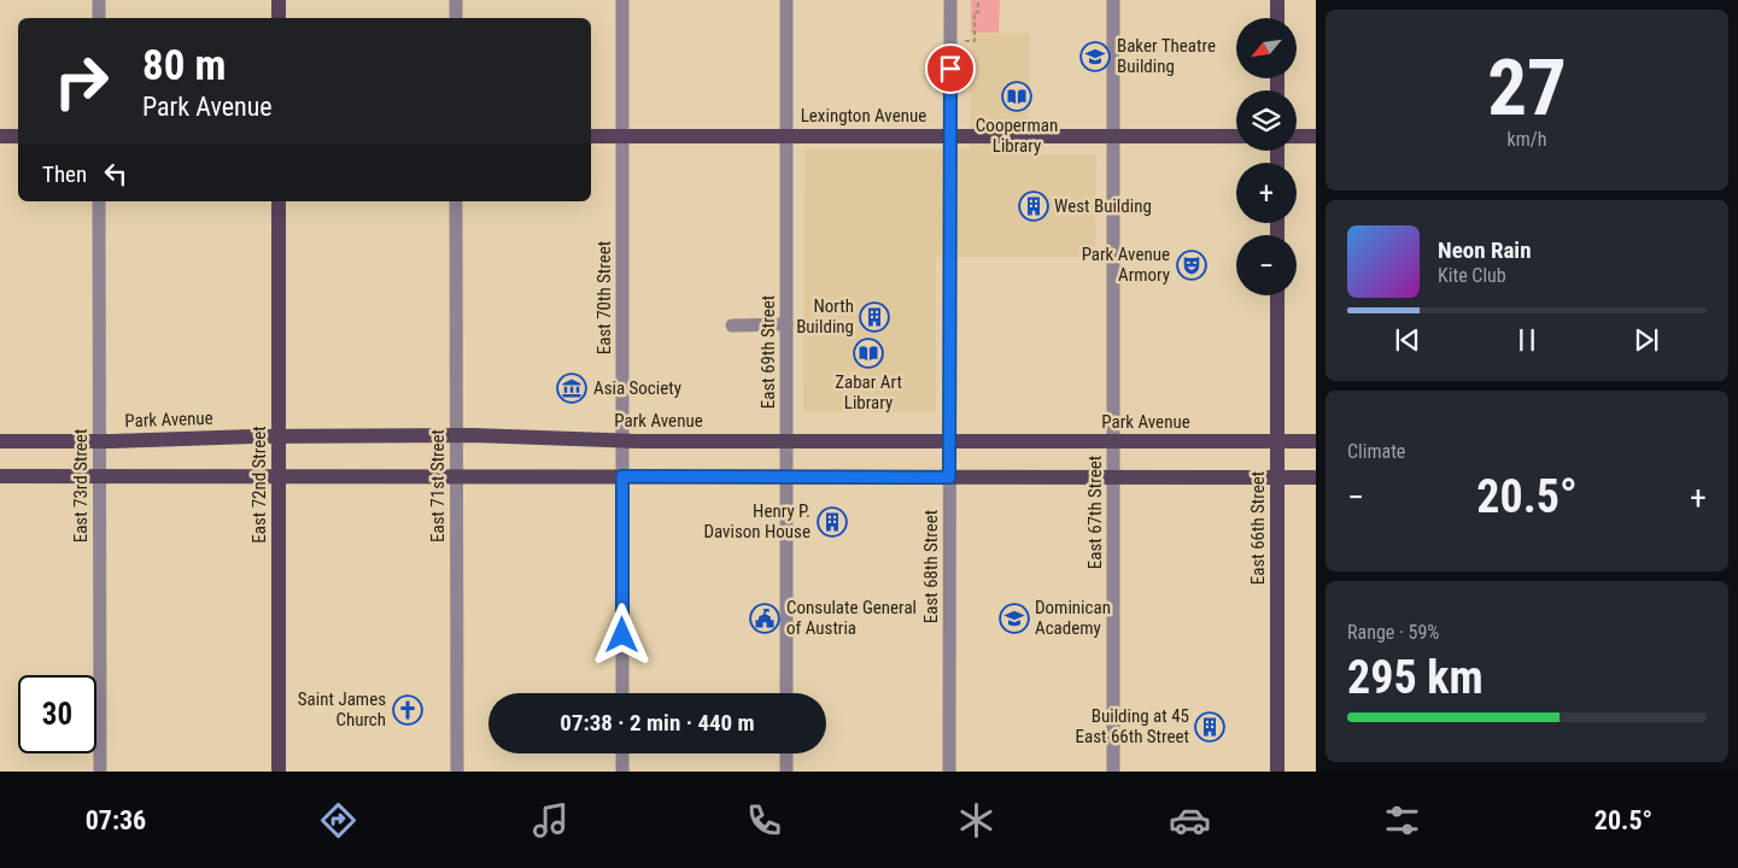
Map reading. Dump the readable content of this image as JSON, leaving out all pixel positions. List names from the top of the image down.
{
  "streets": {
    "main road": [
      "Lexington Avenue",
      "Park Avenue",
      "East 72nd Street",
      "East 66th Street"
    ],
    "street": [
      "East 70th Street",
      "East 69th Street",
      "East 73rd Street",
      "East 71st Street",
      "East 67th Street",
      "East 68th Street"
    ]
  },
  "crossings": [
    ["Lexington Avenue", "East 70th Street"],
    ["Lexington Avenue", "East 69th Street"],
    ["Lexington Avenue", "East 67th Street"],
    ["Lexington Avenue", "East 68th Street"],
    ["East 70th Street", "Park Avenue"],
    ["East 69th Street", "Park Avenue"],
    ["Park Avenue", "East 72nd Street"],
    ["Park Avenue", "East 73rd Street"],
    ["Park Avenue", "East 71st Street"],
    ["Park Avenue", "East 67th Street"],
    ["Park Avenue", "East 66th Street"],
    ["Park Avenue", "East 68th Street"]
  ],
  "places": {
    "school or university": ["Baker Theatre Building", "Dominican Academy"],
    "library": ["Cooperman Library", "Zabar Art Library"],
    "building": [
      "West Building",
      "North Building",
      "Henry P. Davison House",
      "Building at 45 East 66th Street"
    ],
    "theatre": ["Park Avenue Armory"],
    "museum": ["Asia Society"],
    "public building": ["Consulate General of Austria"],
    "church": ["Saint James Church"]
  },
  "north": "bottom left",
  "page": {
    "tile": [
      ["27", "km/h"],
      "Climate",
      ["Range · 59%", "295 km"]
    ],
    "map_buttons": ["+", "−"],
    "turn": ["80 m", "Park Avenue"],
    "then": "Then",
    "song": ["Neon Rain", "Kite Club"],
    "heat": ["−", "20.5°", "+"],
    "limit": "30",
    "trip": "07:38 · 2 min · 440 m",
    "tabs": ["07:36", "20.5°"]
  }
}
